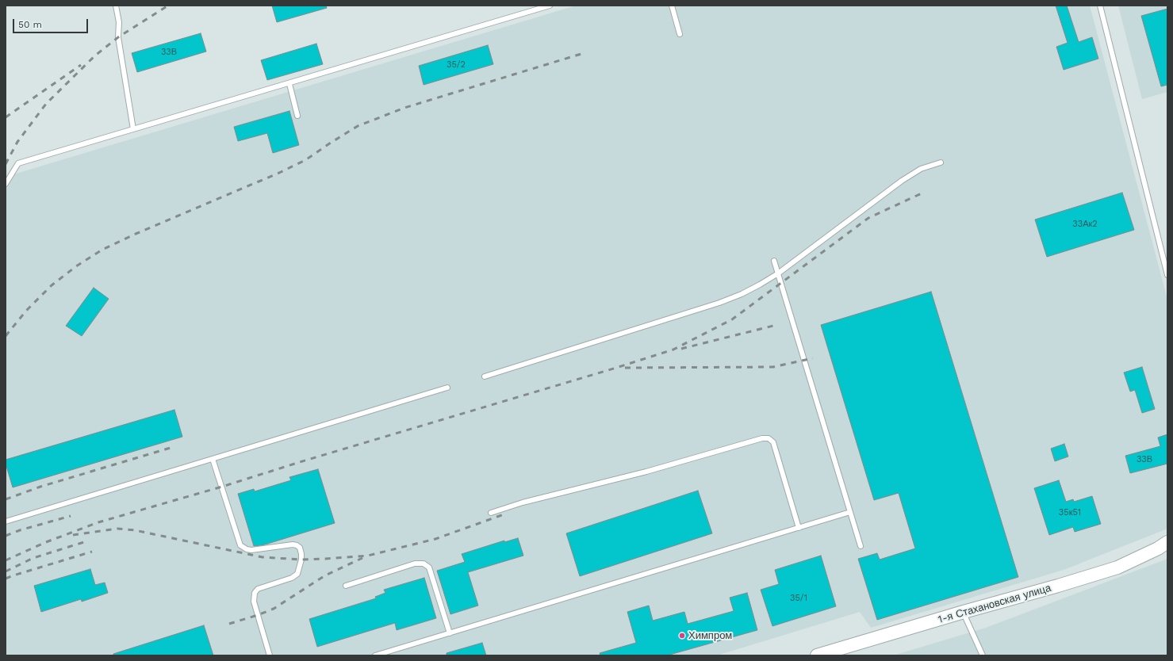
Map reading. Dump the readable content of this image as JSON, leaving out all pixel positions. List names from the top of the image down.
{
  "streets": {
    "main road": ["1-я Стахановская улица"]
  },
  "places": ["Химпром"],
  "house_numbers": [
    "33В",
    "35/2",
    "33Ак2",
    "33В",
    "35к51",
    "35/1"
  ],
  "scale_bar": "50 m"
}
